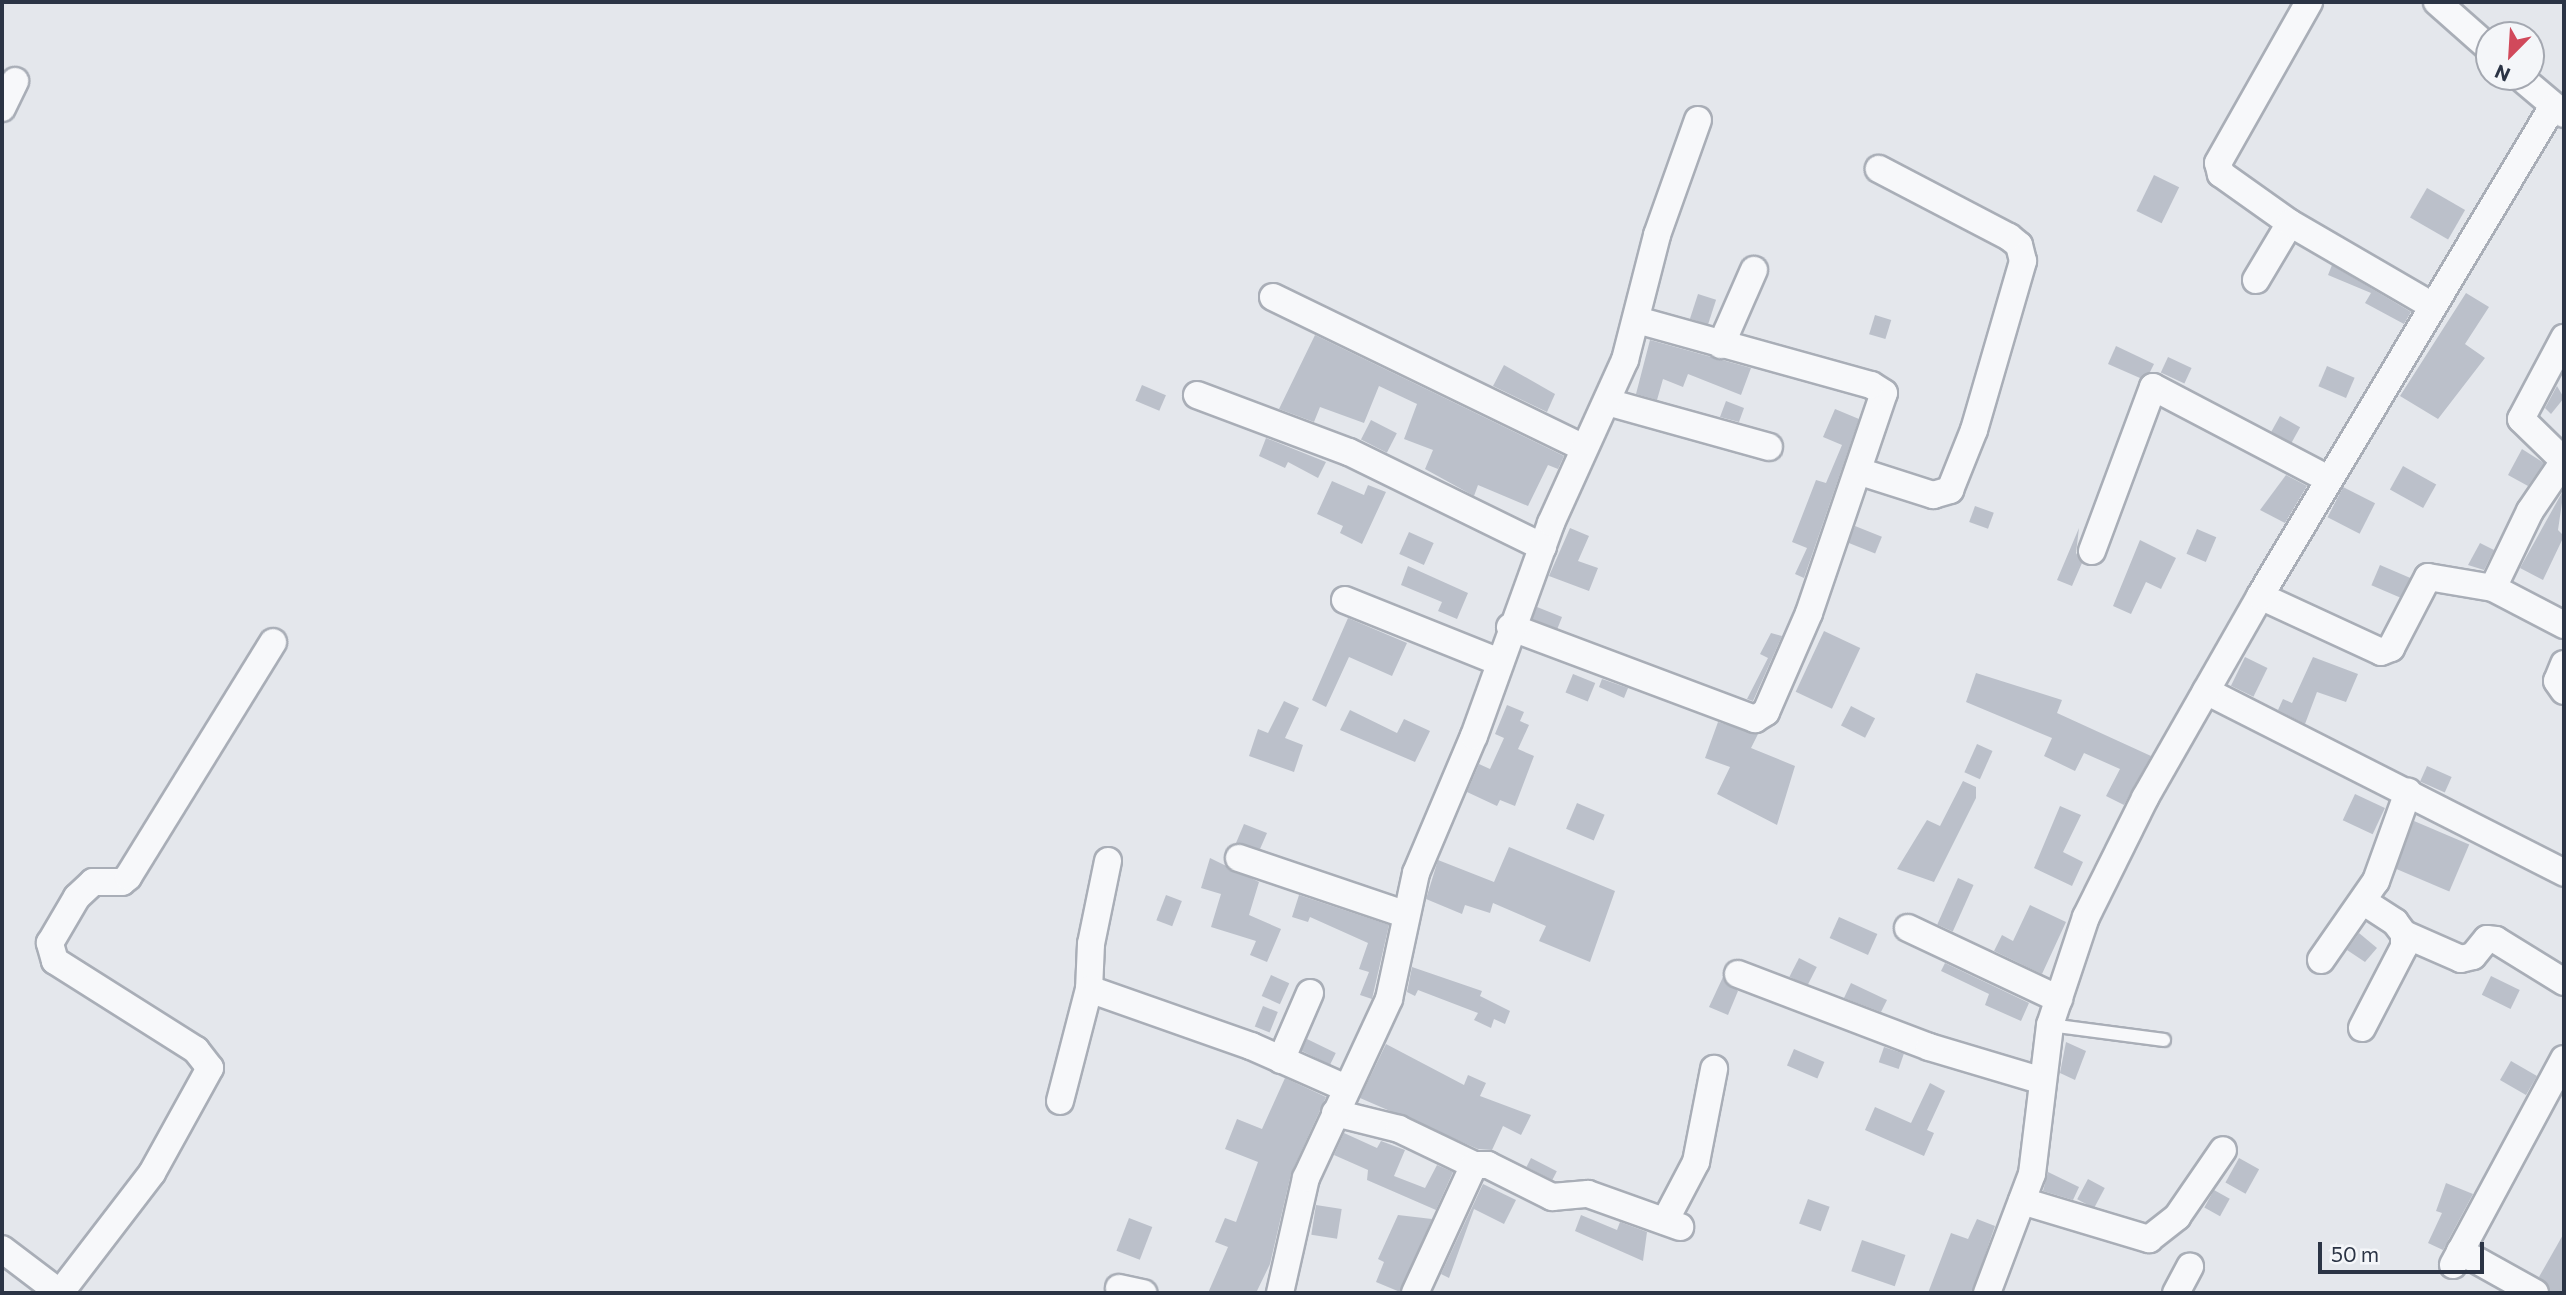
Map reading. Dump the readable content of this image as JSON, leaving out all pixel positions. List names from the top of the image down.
{
  "scale_bar": "50 m",
  "north": "bottom left"
}
